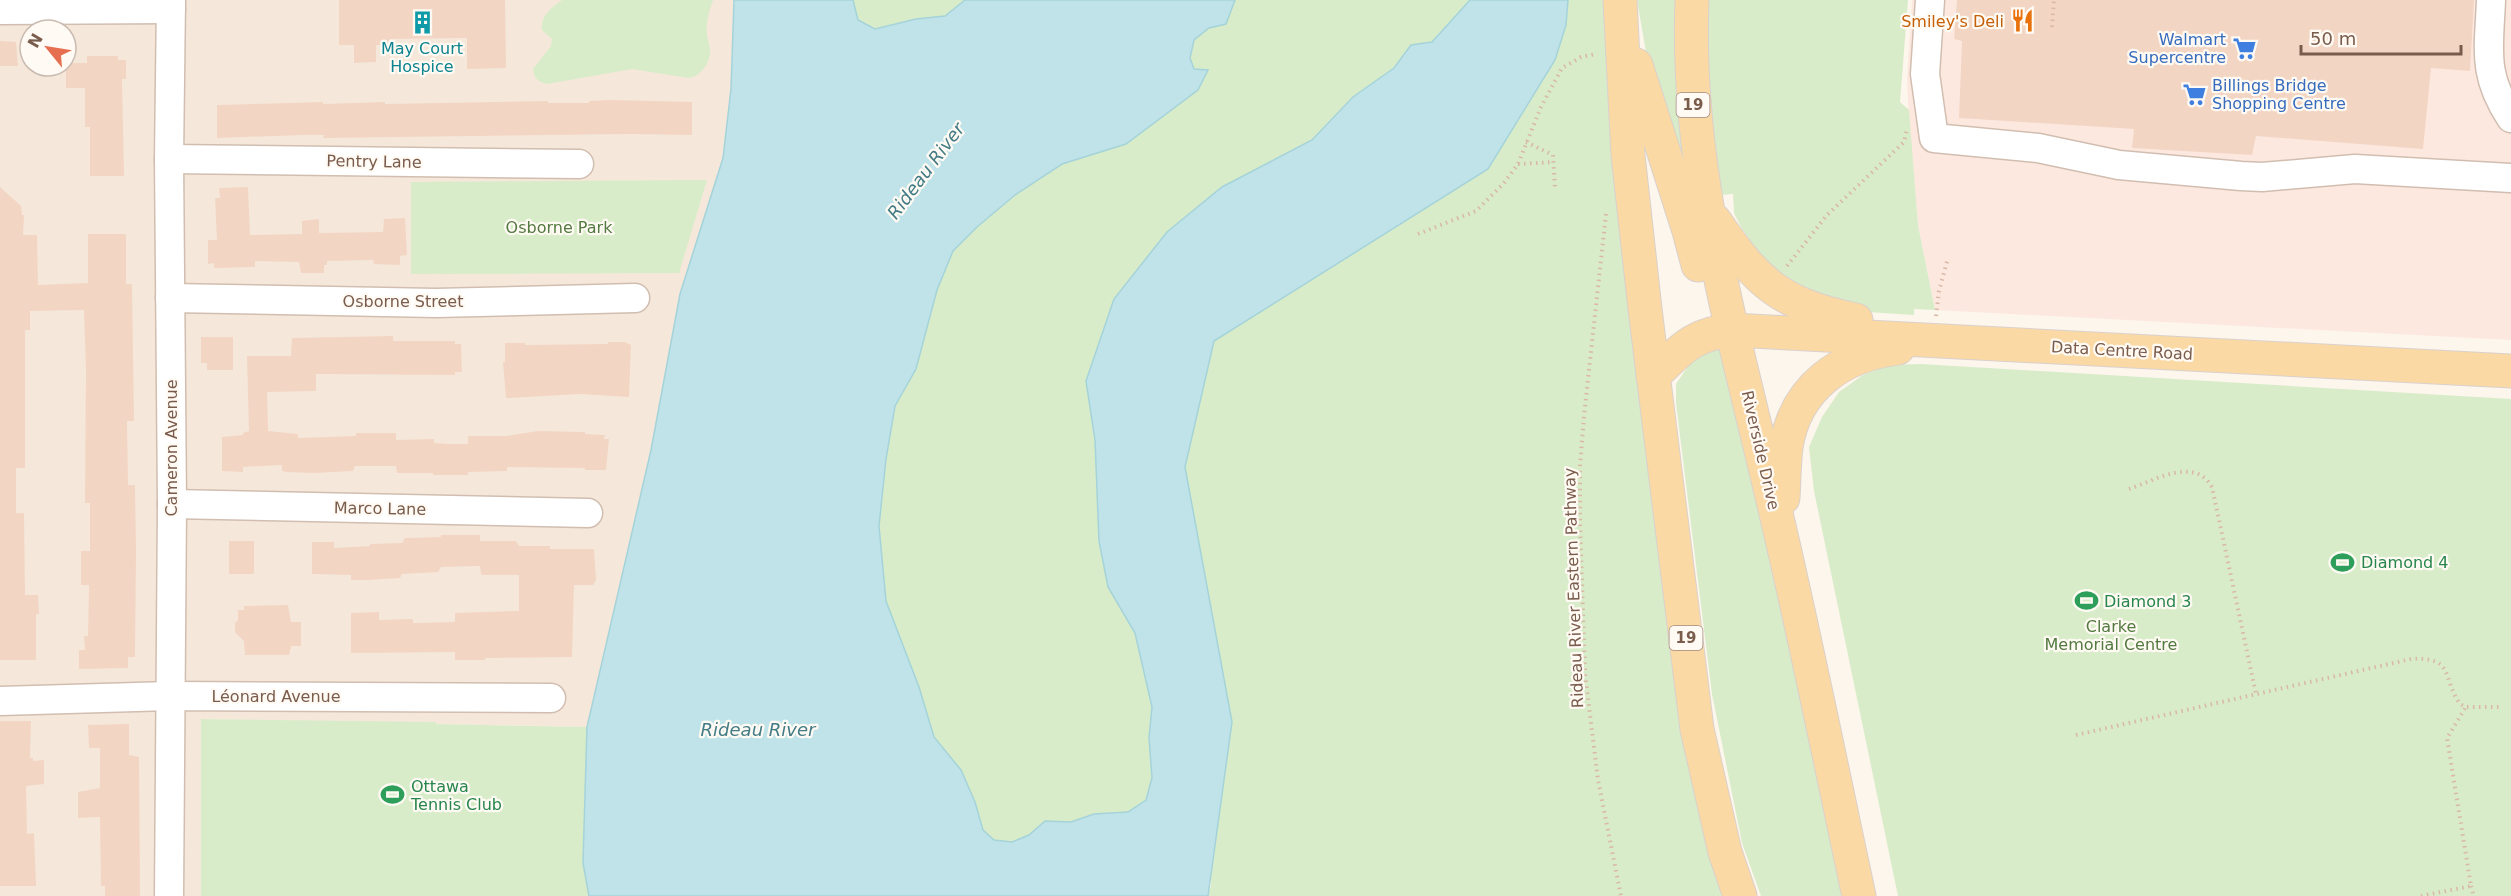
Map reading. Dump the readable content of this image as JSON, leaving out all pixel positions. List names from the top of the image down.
{
  "streets": {
    "main road": ["19", "Data Centre Road", "Riverside Drive"],
    "street": [
      "Pentry Lane",
      "Osborne Street",
      "Cameron Avenue",
      "Marco Lane",
      "Léonard Avenue"
    ],
    "path": ["Rideau River Eastern Pathway"]
  },
  "crossings": [
    ["19", "Data Centre Road"],
    ["Pentry Lane", "Cameron Avenue"],
    ["Osborne Street", "Cameron Avenue"],
    ["Data Centre Road", "Riverside Drive"],
    ["Cameron Avenue", "Marco Lane"],
    ["Cameron Avenue", "Léonard Avenue"]
  ],
  "water": ["Rideau River"],
  "parks": ["Osborne Park", "Clarke Memorial Centre"],
  "places": {
    "restaurant": ["Smiley's Deli"],
    "building": ["May Court Hospice"],
    "supermarket": ["Walmart Supercentre", "Billings Bridge Shopping Centre"],
    "sports": ["Diamond 4", "Diamond 3", "Ottawa Tennis Club"]
  },
  "scale_bar": "50 m",
  "north": "top left"
}
